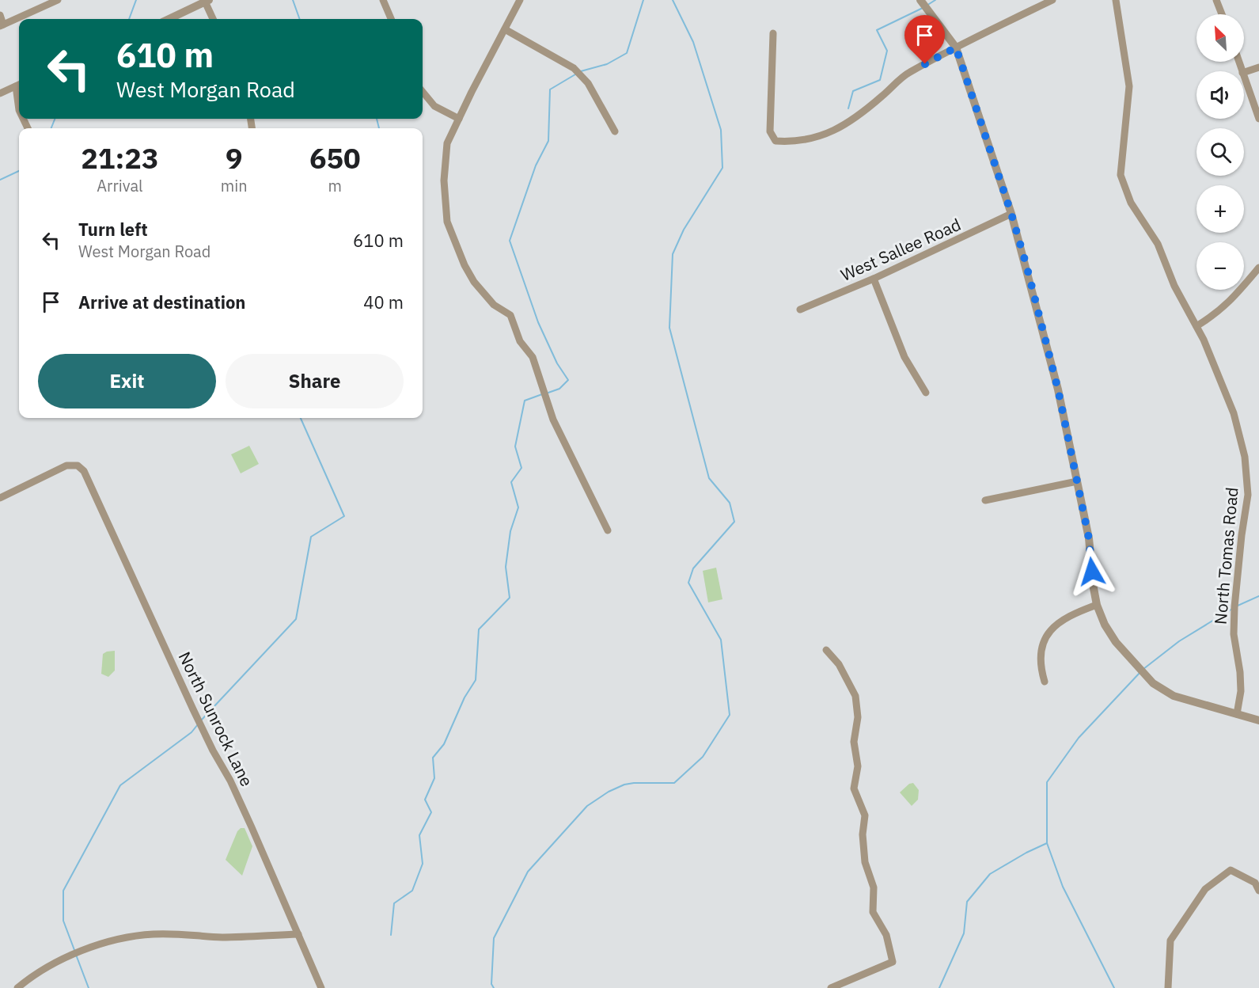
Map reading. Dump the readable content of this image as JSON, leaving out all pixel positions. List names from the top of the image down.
{
  "streets": {
    "street": ["West Sallee Road", "North Tomas Road", "North Sunrock Lane"]
  },
  "north": "top left",
  "page": {
    "map_buttons": ["+", "−"],
    "turn": ["610 m", "West Morgan Road"],
    "eta": [
      "21:23",
      "Arrival",
      "9",
      "min",
      "650",
      "m"
    ],
    "list": [
      {
        "name": "Turn left",
        "note": "West Morgan Road",
        "value": "610 m"
      },
      {
        "name": "Arrive at destination",
        "value": "40 m"
      }
    ],
    "buttons": ["Exit", "Share"]
  }
}
